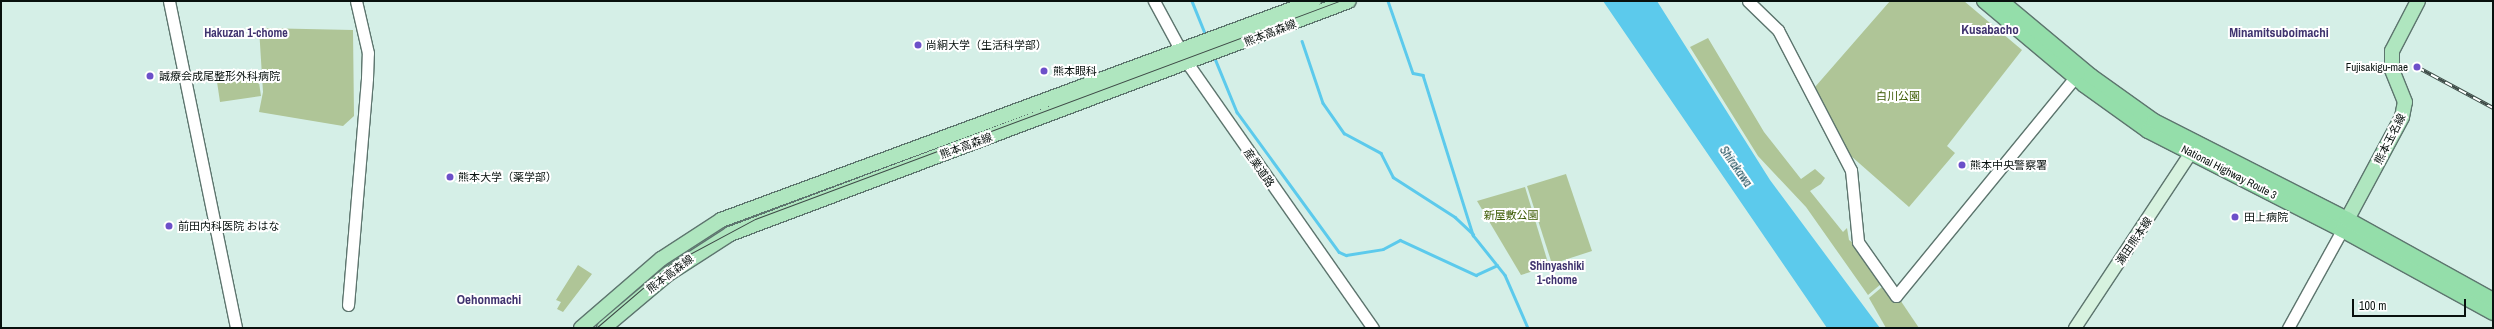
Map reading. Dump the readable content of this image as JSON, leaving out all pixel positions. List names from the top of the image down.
{
  "streets": {
    "highway": ["National Highway Route 3"],
    "main road": ["熊本高森線", "熊本玉名線", "瀬田熊本線"],
    "street": ["産業道路"]
  },
  "crossings": [
    ["熊本高森線", "産業道路"],
    ["熊本玉名線", "National Highway Route 3"],
    ["National Highway Route 3", "瀬田熊本線"]
  ],
  "districts": [
    "Kusabacho",
    "Minamitsuboimachi",
    "Hakuzan 1-chome",
    "Shinyashiki 1-chome",
    "Oehonmachi"
  ],
  "water": ["Shirakawa"],
  "parks": ["白川公園", "新屋敷公園"],
  "places": [
    "尚絅大学（生活科学部）",
    "Fujisakigu-mae",
    "熊本眼科",
    "誠療会成尾整形外科病院",
    "熊本中央警察署",
    "熊本大学（薬学部）",
    "田上病院",
    "前田内科医院 おはな"
  ],
  "scale_bar": "100 m"
}
